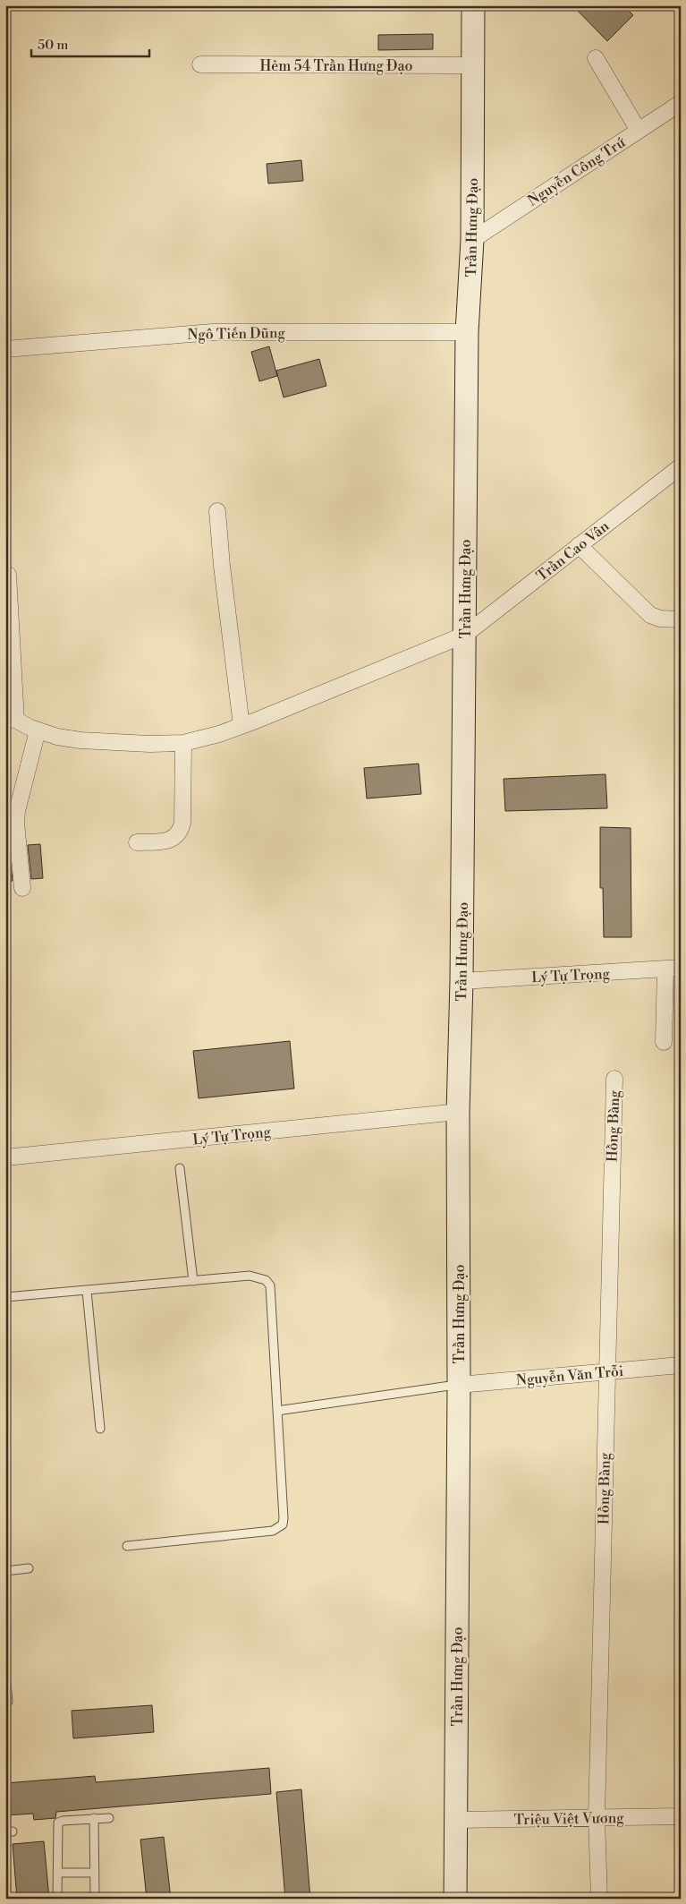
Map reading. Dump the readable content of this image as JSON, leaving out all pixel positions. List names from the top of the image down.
{
  "streets": {
    "street": [
      "Hẻm 54 Trần Hưng Đạo",
      "Nguyễn Công Trứ",
      "Trần Hưng Đạo",
      "Ngô Tiến Dũng",
      "Trần Cao Vân",
      "Lý Tự Trọng",
      "Hồng Bàng",
      "Nguyễn Văn Trỗi",
      "Triệu Việt Vương"
    ]
  },
  "crossings": [
    ["Hẻm 54 Trần Hưng Đạo", "Trần Hưng Đạo"],
    ["Nguyễn Công Trứ", "Trần Hưng Đạo"],
    ["Trần Hưng Đạo", "Ngô Tiến Dũng"],
    ["Trần Hưng Đạo", "Trần Cao Vân"],
    ["Trần Hưng Đạo", "Lý Tự Trọng"],
    ["Trần Hưng Đạo", "Nguyễn Văn Trỗi"],
    ["Trần Hưng Đạo", "Triệu Việt Vương"],
    ["Hồng Bàng", "Nguyễn Văn Trỗi"],
    ["Hồng Bàng", "Triệu Việt Vương"]
  ],
  "scale_bar": "50 m"
}
